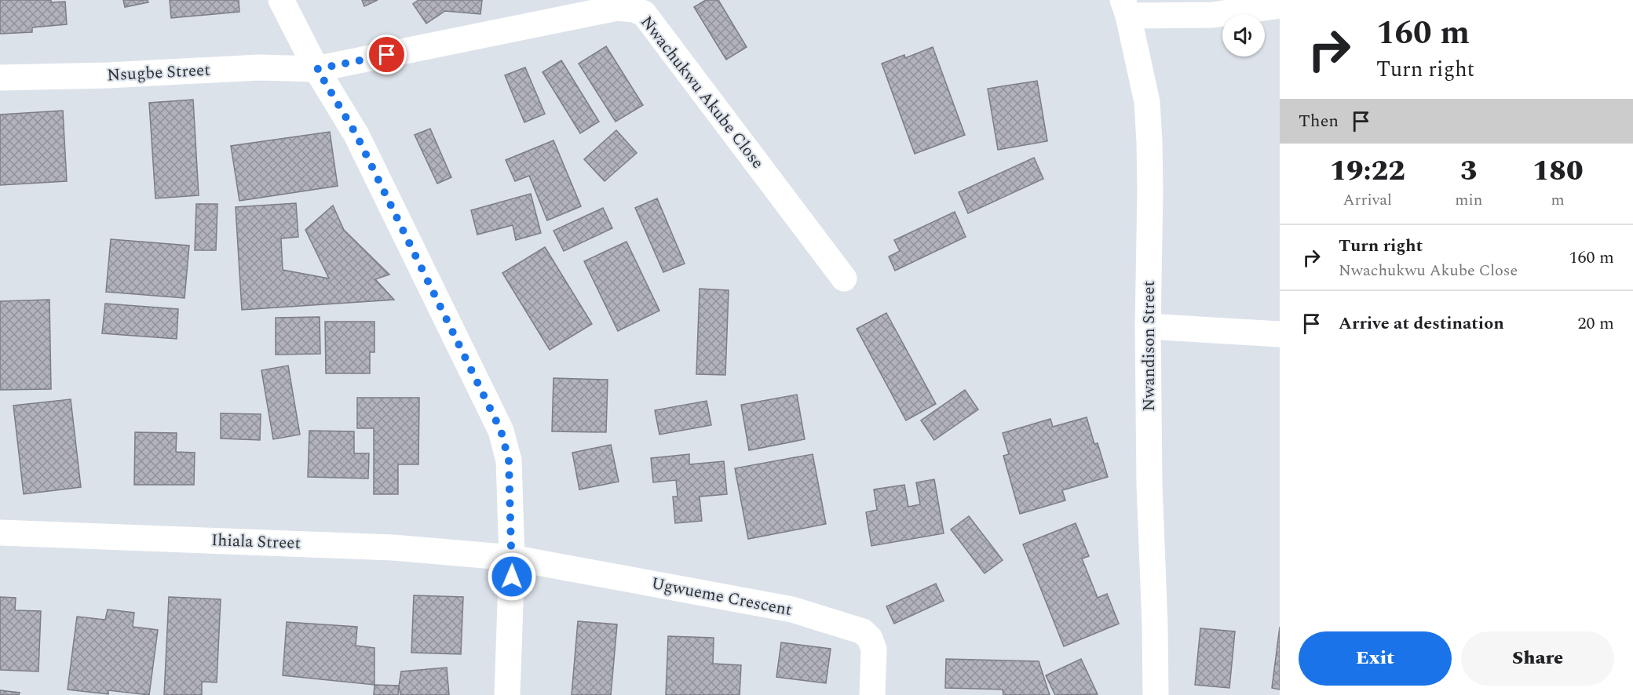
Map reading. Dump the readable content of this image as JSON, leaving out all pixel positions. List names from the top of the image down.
{
  "streets": {
    "street": [
      "Nsugbe Street",
      "Nwachukwu Akube Close",
      "Nwandison Street",
      "Ihiala Street",
      "Ugwueme Crescent"
    ]
  },
  "crossings": [
    ["Nsugbe Street", "Nwachukwu Akube Close"],
    ["Ihiala Street", "Ugwueme Crescent"]
  ],
  "page": {
    "turn": ["160 m", "Turn right"],
    "then": "Then",
    "eta": [
      "19:22",
      "Arrival",
      "3",
      "min",
      "180",
      "m"
    ],
    "list": [
      {
        "name": "Turn right",
        "note": "Nwachukwu Akube Close",
        "value": "160 m"
      },
      {
        "name": "Arrive at destination",
        "value": "20 m"
      }
    ],
    "buttons": ["Exit", "Share"]
  }
}
